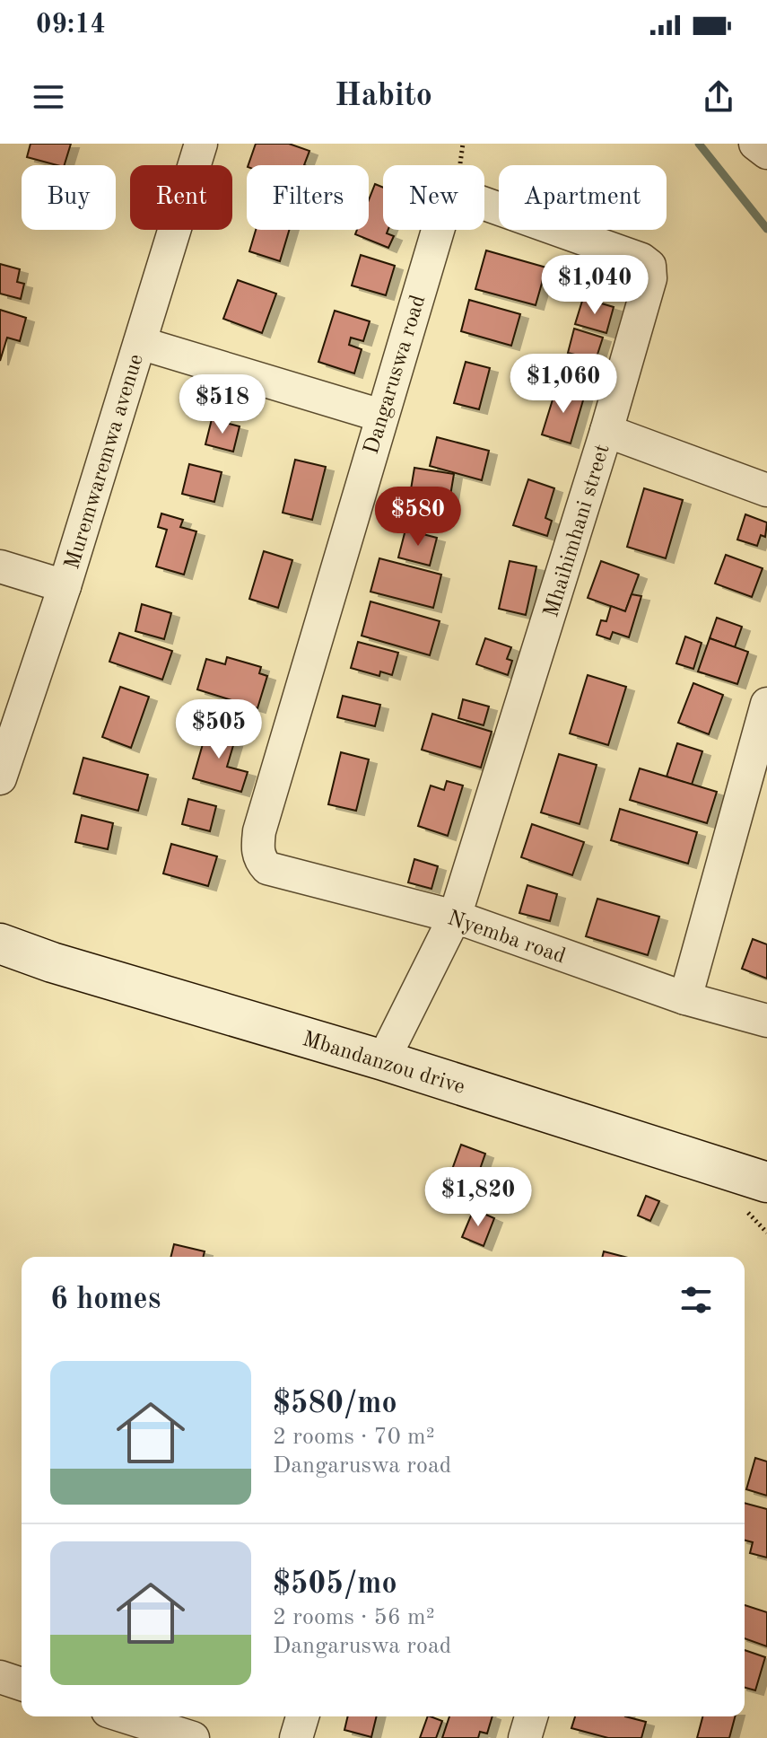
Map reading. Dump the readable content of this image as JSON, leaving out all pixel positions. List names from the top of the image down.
{
  "streets": {
    "street": [
      "Dangaruswa road",
      "Muremwaremwa avenue",
      "Mhaihimhani street",
      "Nyemba road",
      "Mbandanzou drive"
    ]
  },
  "crossings": [
    ["Dangaruswa road", "Nyemba road"],
    ["Mhaihimhani street", "Nyemba road"],
    ["Mhaihimhani street", "Mbandanzou drive"]
  ],
  "page": {
    "status": "09:14",
    "header": "Habito",
    "chip": [
      "Buy",
      "Rent",
      "Filters",
      "New",
      "Apartment"
    ],
    "price": [
      "$1,040",
      "$1,060",
      "$518",
      "$580",
      "$505",
      "$1,820"
    ],
    "heading": "6 homes",
    "list": [
      {
        "name": "$580/mo",
        "note": "2 rooms · 70 m² · Dangaruswa road"
      },
      {
        "name": "$505/mo",
        "note": "2 rooms · 56 m² · Dangaruswa road"
      }
    ]
  }
}
